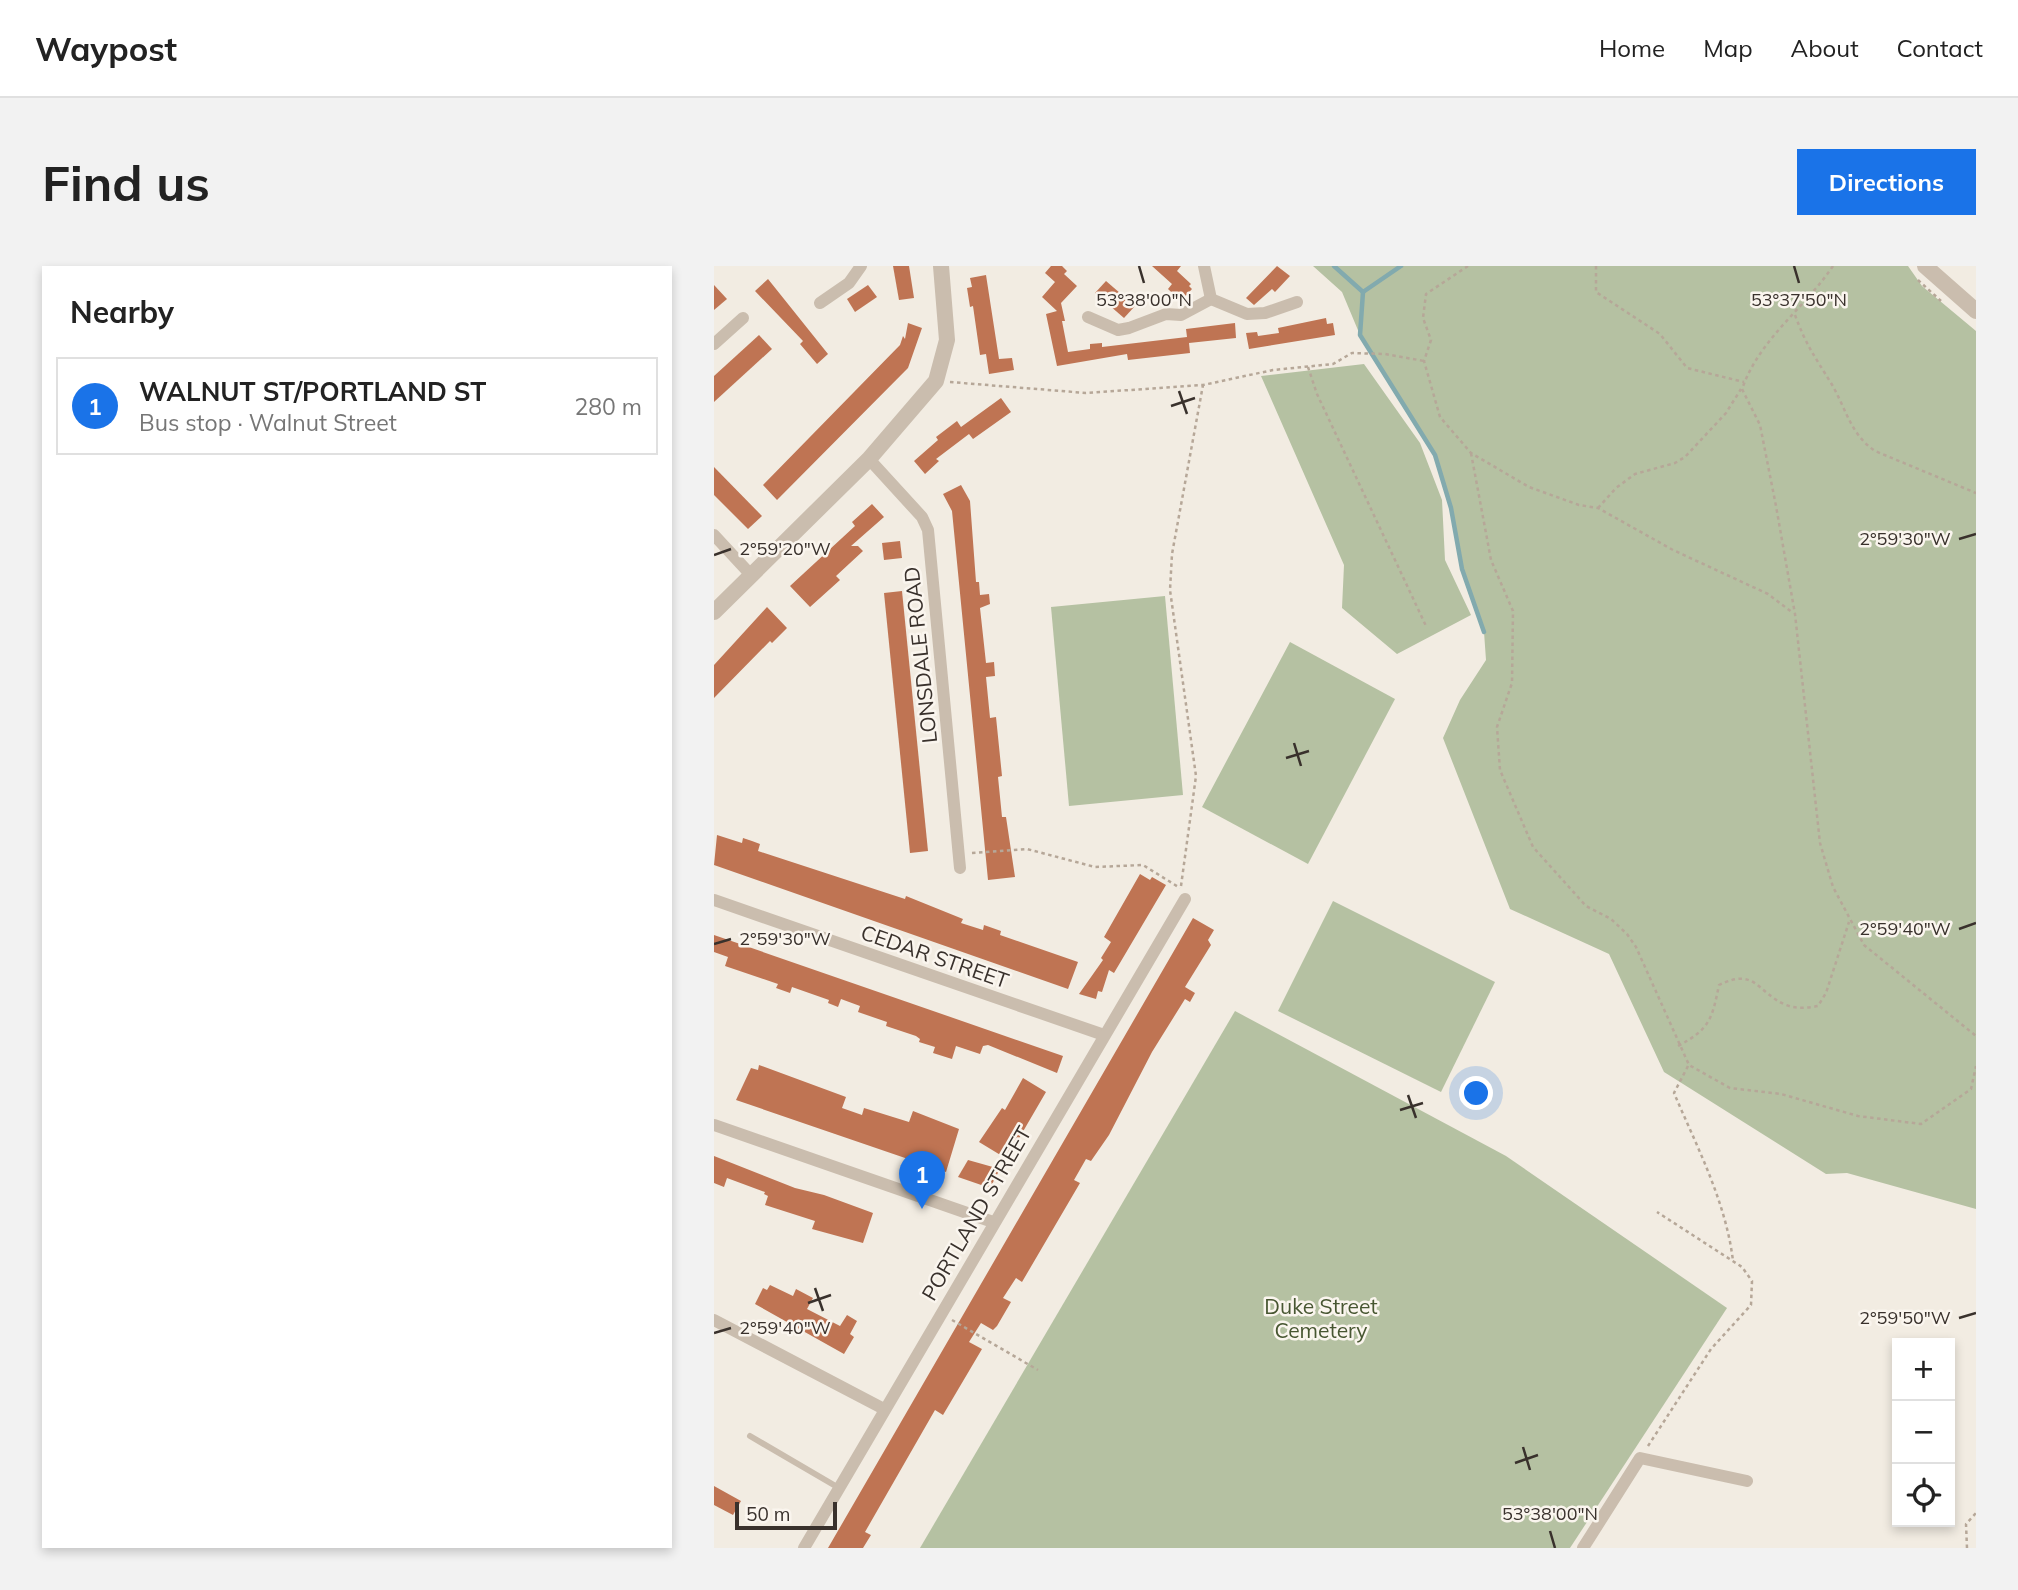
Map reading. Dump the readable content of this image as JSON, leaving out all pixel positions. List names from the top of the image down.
{
  "streets": {
    "street": ["LONSDALE ROAD", "CEDAR STREET", "PORTLAND STREET"]
  },
  "crossings": [
    ["CEDAR STREET", "PORTLAND STREET"]
  ],
  "parks": ["Duke Street Cemetery"],
  "scale_bar": "50 m",
  "page": {
    "header": "Waypost",
    "nav": [
      "Home",
      "Map",
      "About",
      "Contact"
    ],
    "buttons": "Directions",
    "title": "Find us",
    "heading": "Nearby",
    "list": [
      {
        "mark": "1",
        "name": "WALNUT ST/PORTLAND ST",
        "note": "Bus stop · Walnut Street",
        "value": "280 m"
      }
    ],
    "pins": "1",
    "map_buttons": ["+", "−"],
    "scale": "50 m"
  },
  "coordinates": [
    "53°38'00\"N",
    "53°37'50\"N",
    "2°59'30\"W",
    "2°59'20\"W",
    "2°59'40\"W",
    "2°59'50\"W"
  ]
}
